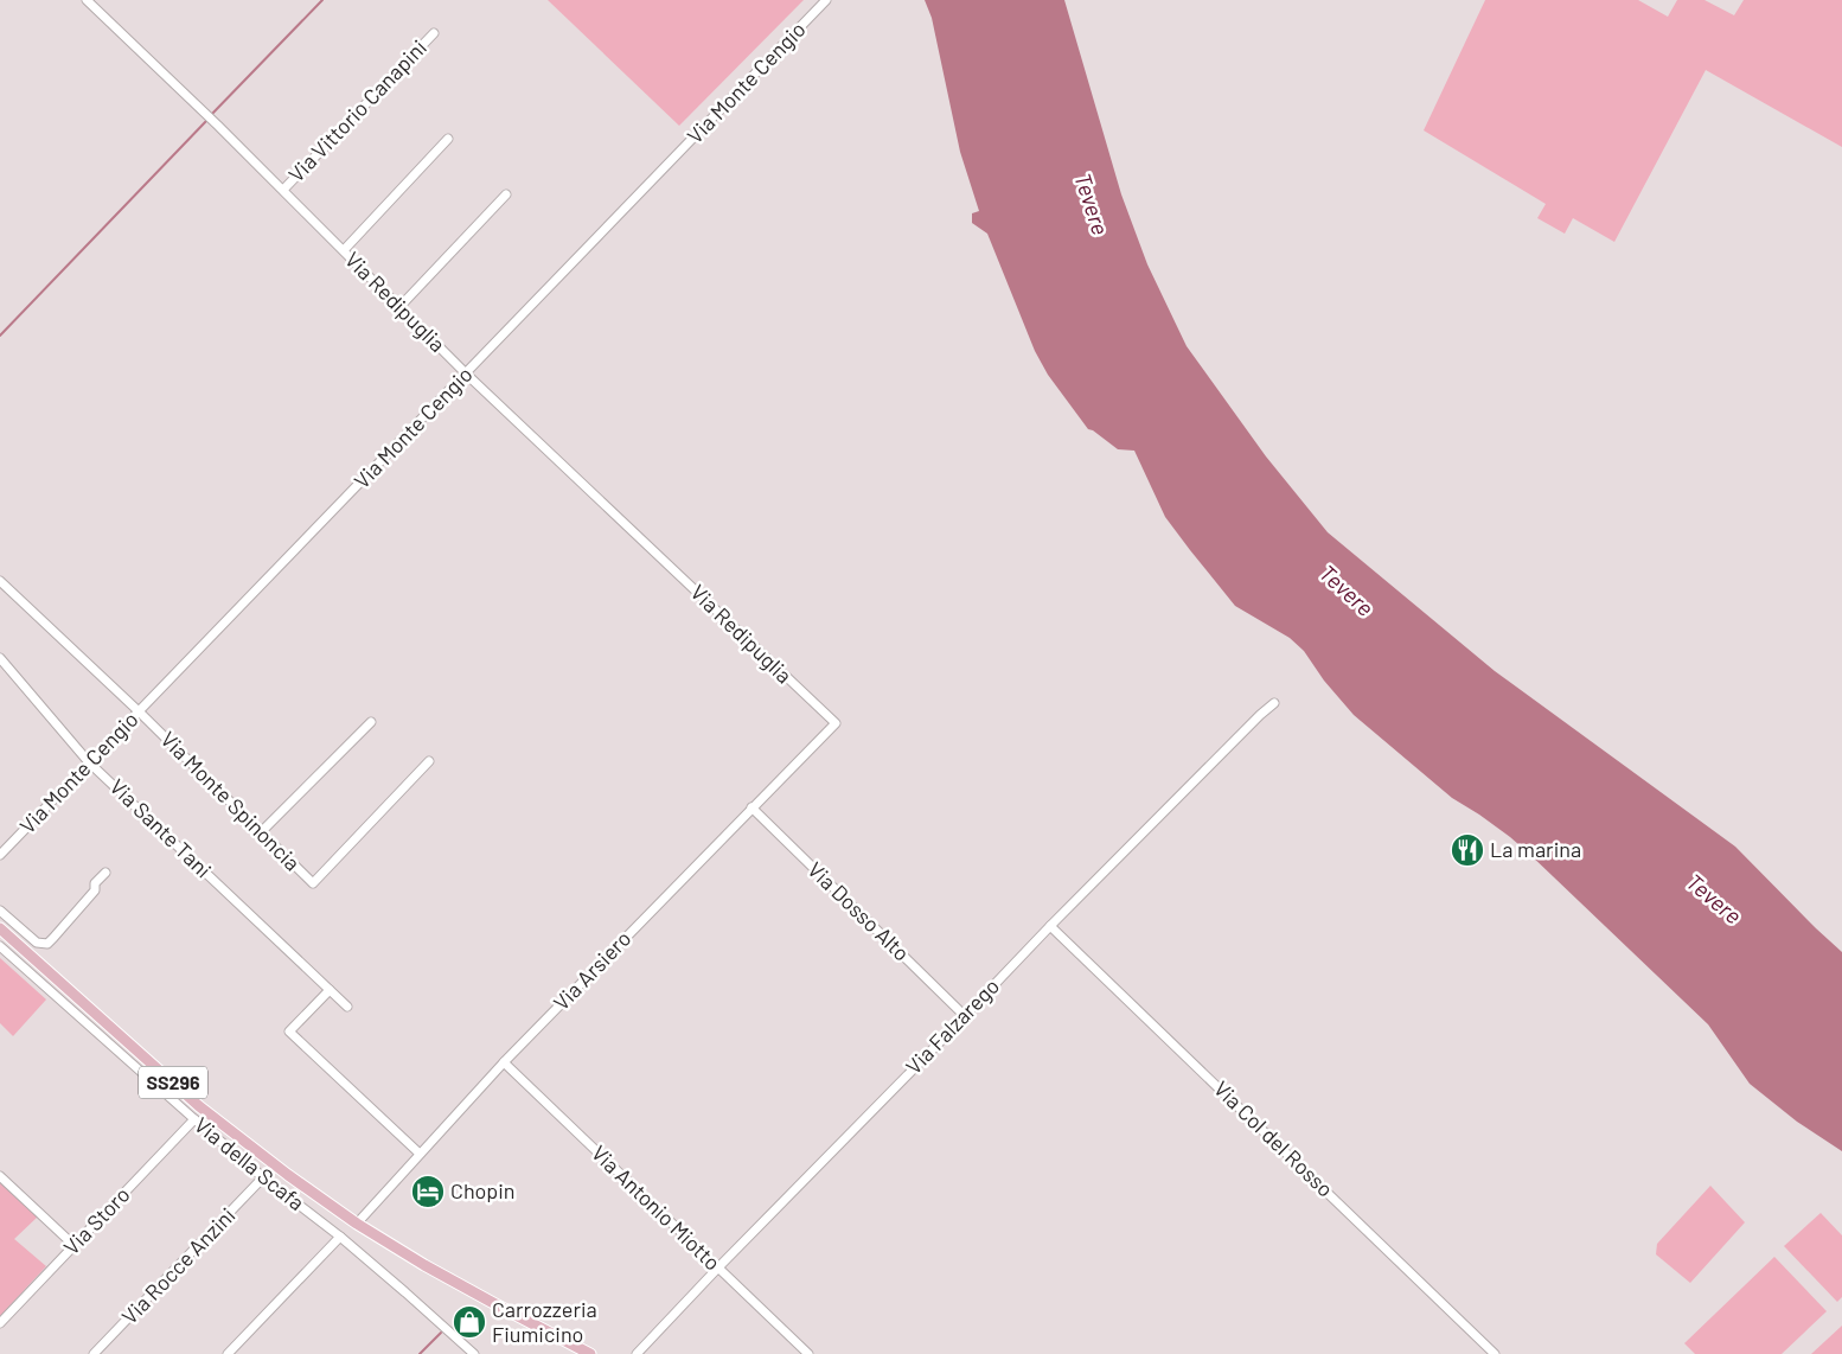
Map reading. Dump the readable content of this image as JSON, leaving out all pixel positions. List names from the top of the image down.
{
  "streets": {
    "main road": ["SS296"],
    "street": [
      "Via Monte Cengio",
      "Via Vittorio Canapini",
      "Via Redipuglia",
      "Via Monte Spinoncia",
      "Via Sante Tani",
      "Via Dosso Alto",
      "Via Arsiero",
      "Via Falzarego",
      "Via Col del Rosso",
      "Via della Scafa",
      "Via Antonio Miotto",
      "Via Storo",
      "Via Rocce Anzini"
    ]
  },
  "crossings": [
    ["Via Monte Cengio", "Via Redipuglia"],
    ["Via Monte Cengio", "Via Monte Spinoncia"],
    ["Via Monte Cengio", "Via Sante Tani"],
    ["Via Vittorio Canapini", "Via Redipuglia"],
    ["Via Redipuglia", "Via Arsiero"],
    ["Via Dosso Alto", "Via Arsiero"],
    ["Via Dosso Alto", "Via Falzarego"],
    ["Via Arsiero", "SS296"],
    ["Via Arsiero", "Via Antonio Miotto"],
    ["Via Falzarego", "Via Col del Rosso"],
    ["Via Falzarego", "Via Antonio Miotto"],
    ["Via della Scafa", "Via Storo"],
    ["Via della Scafa", "Via Rocce Anzini"]
  ],
  "water": ["Tevere"],
  "places": {
    "restaurant": ["La marina"],
    "hotel": ["Chopin"],
    "shop": ["Carrozzeria Fiumicino"]
  }
}
